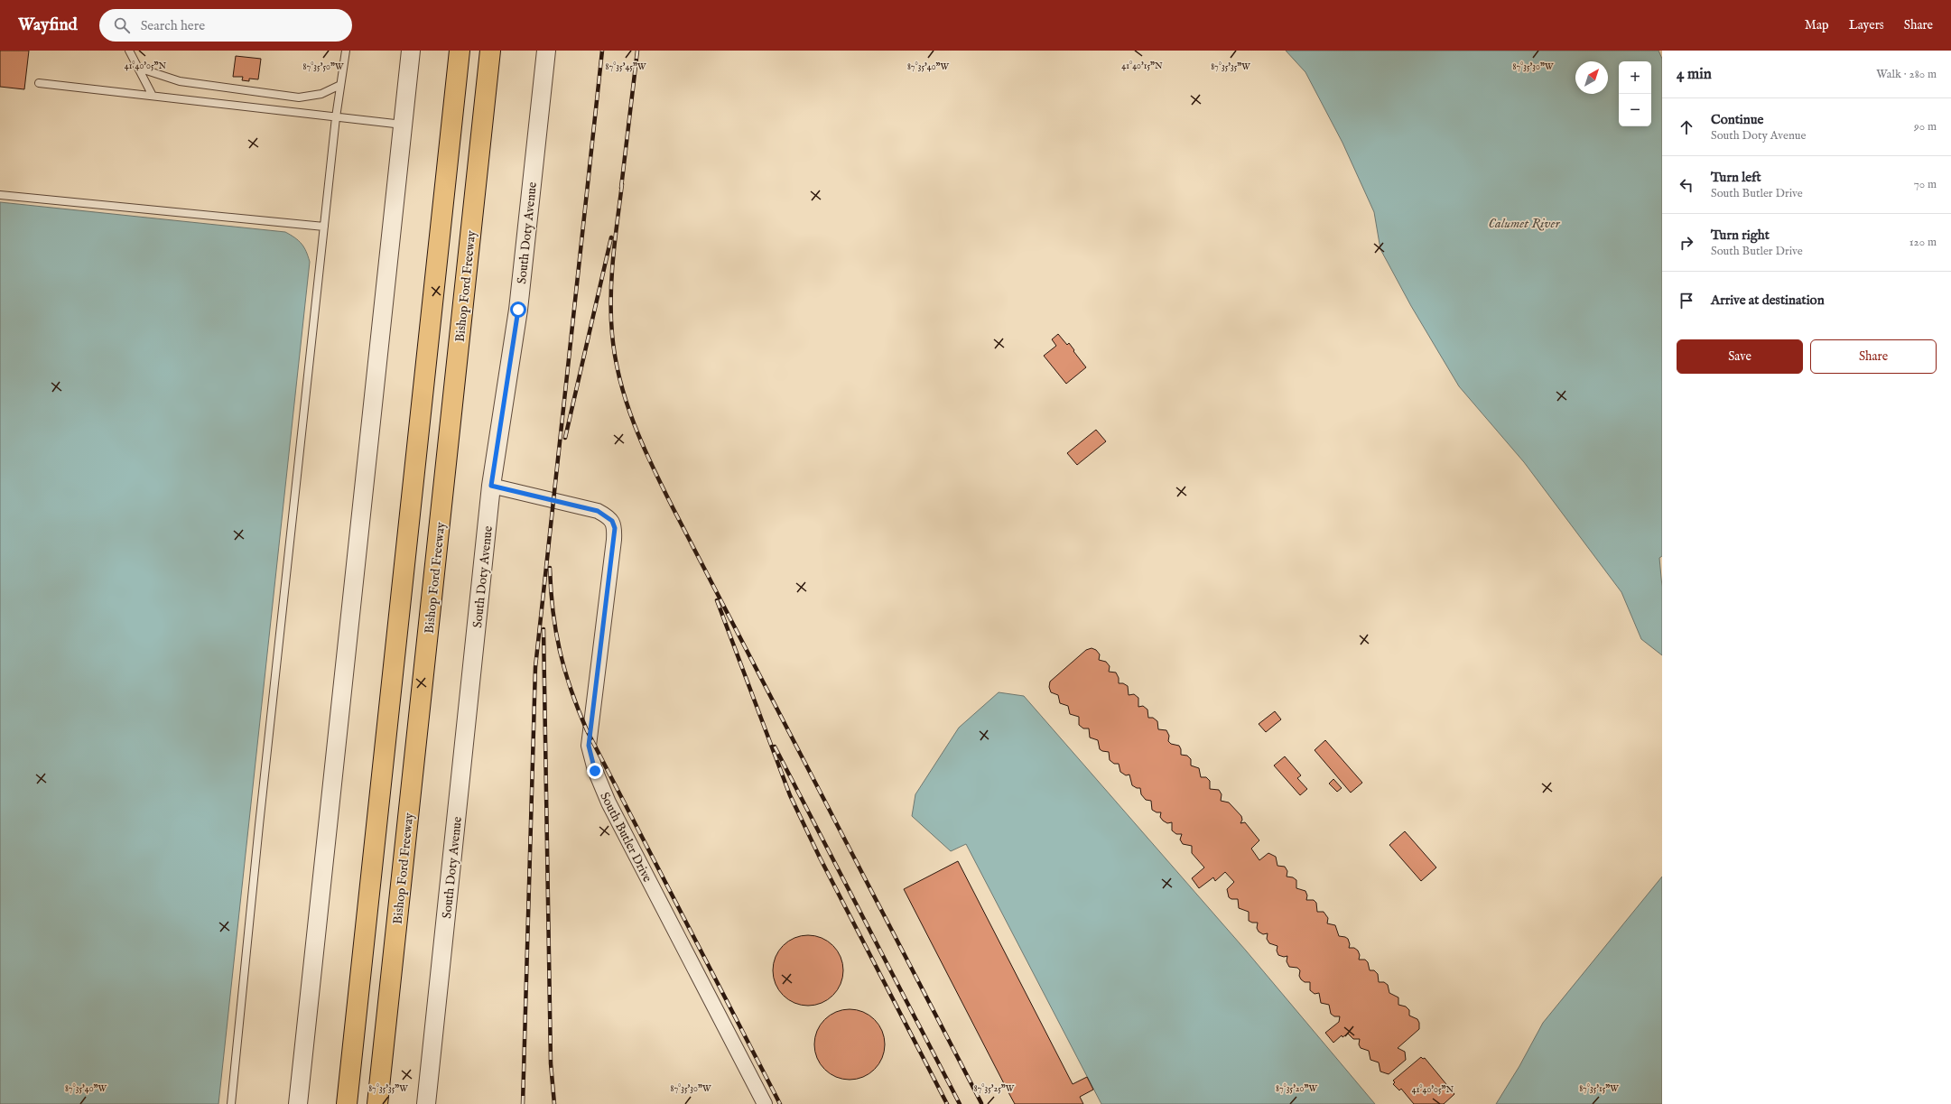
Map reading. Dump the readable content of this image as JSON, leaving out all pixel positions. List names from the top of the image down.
{
  "streets": {
    "highway": ["Bishop Ford Freeway"],
    "street": ["South Doty Avenue", "South Butler Drive"]
  },
  "crossings": [
    ["South Doty Avenue", "South Butler Drive"]
  ],
  "water": ["Calumet River"],
  "north": "top right",
  "page": {
    "header": "Wayfind",
    "search": "Search here",
    "nav": ["Map", "Layers", "Share"],
    "heading": ["4 min", "Walk · 280 m"],
    "map_buttons": ["+", "−"],
    "list": [
      ["Continue", "South Doty Avenue", "90 m"],
      ["Turn left", "South Butler Drive", "70 m"],
      ["Turn right", "South Butler Drive", "120 m"],
      "Arrive at destination"
    ],
    "buttons": ["Save", "Share"]
  },
  "coordinates": [
    "41°40'15\"N",
    "41°40'05\"N",
    "87°35'50\"W",
    "87°35'45\"W",
    "87°35'35\"W",
    "87°35'30\"W",
    "87°35'40\"W",
    "87°35'25\"W",
    "87°35'20\"W",
    "87°35'15\"W"
  ]
}
